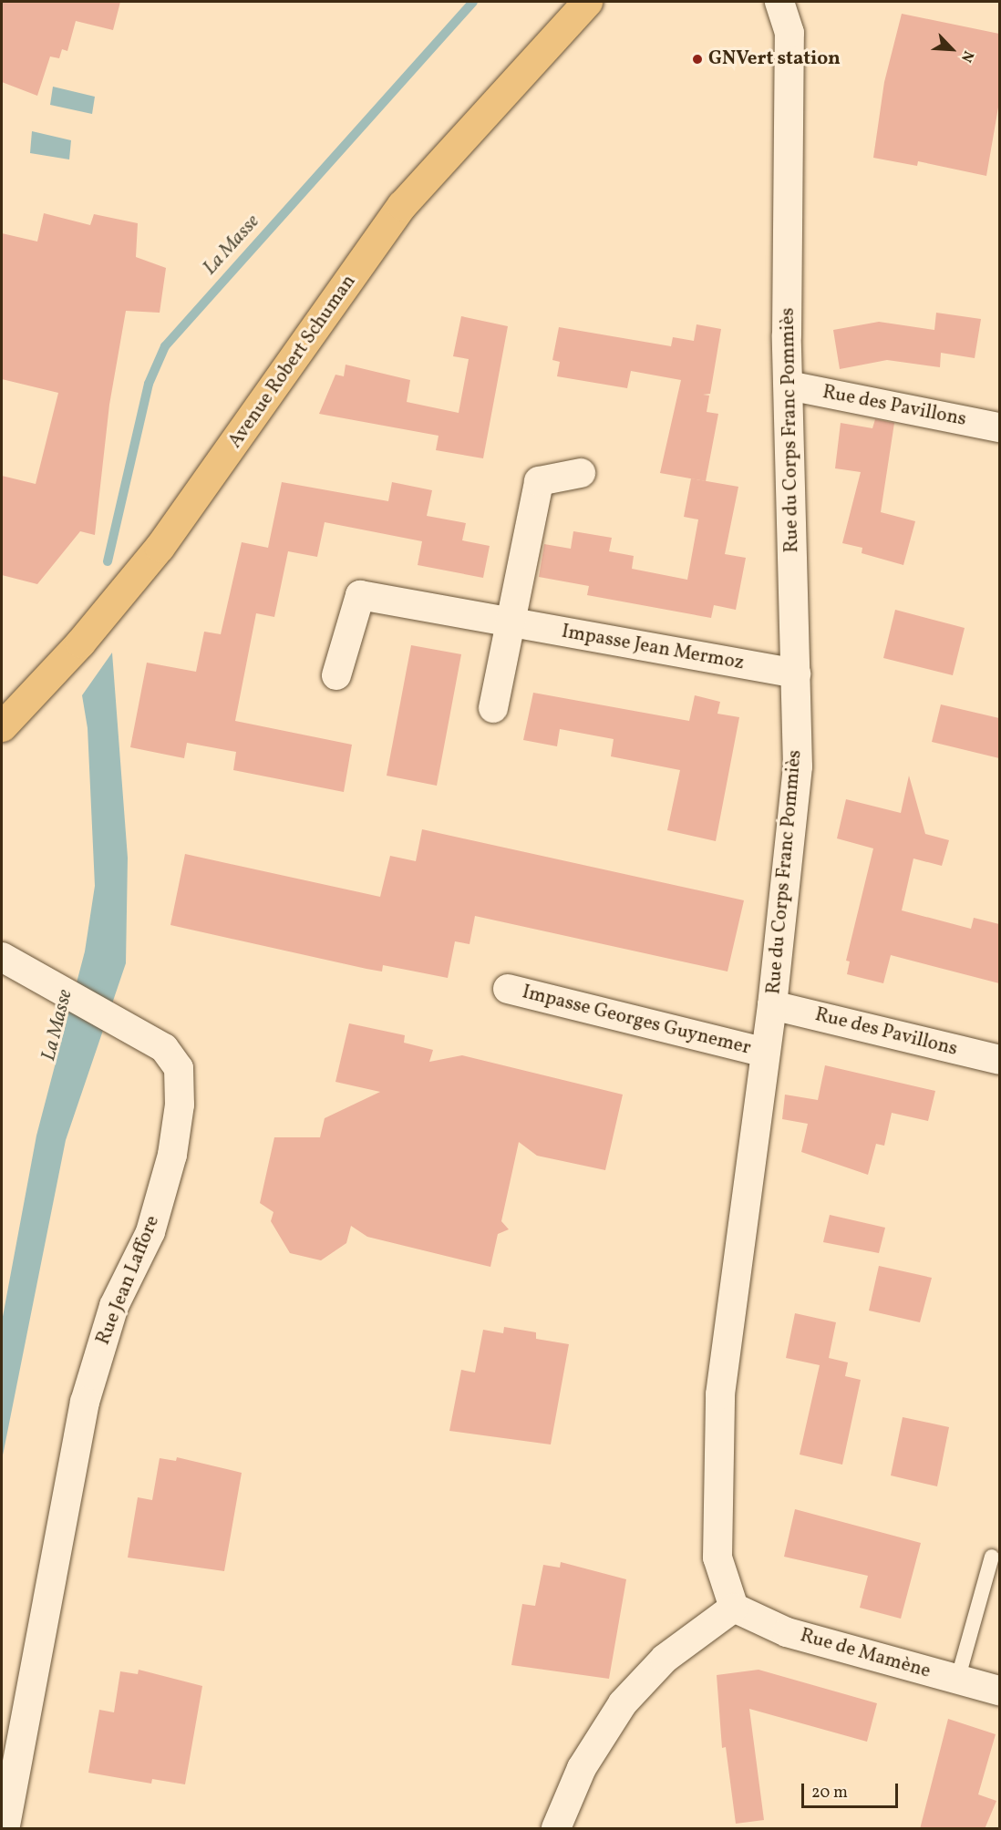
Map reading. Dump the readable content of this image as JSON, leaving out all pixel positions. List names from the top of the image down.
{
  "streets": {
    "main road": ["Avenue Robert Schuman"],
    "street": [
      "Rue des Pavillons",
      "Rue du Corps Franc Pommiès",
      "Impasse Jean Mermoz",
      "Impasse Georges Guynemer",
      "Rue Jean Laffore",
      "Rue de Mamène"
    ]
  },
  "crossings": [
    ["Rue des Pavillons", "Rue du Corps Franc Pommiès"],
    ["Rue du Corps Franc Pommiès", "Impasse Jean Mermoz"],
    ["Rue du Corps Franc Pommiès", "Impasse Georges Guynemer"],
    ["Rue du Corps Franc Pommiès", "Rue de Mamène"]
  ],
  "water": ["La Masse"],
  "places": ["GNVert station"],
  "scale_bar": "20 m",
  "north": "bottom right"
}
